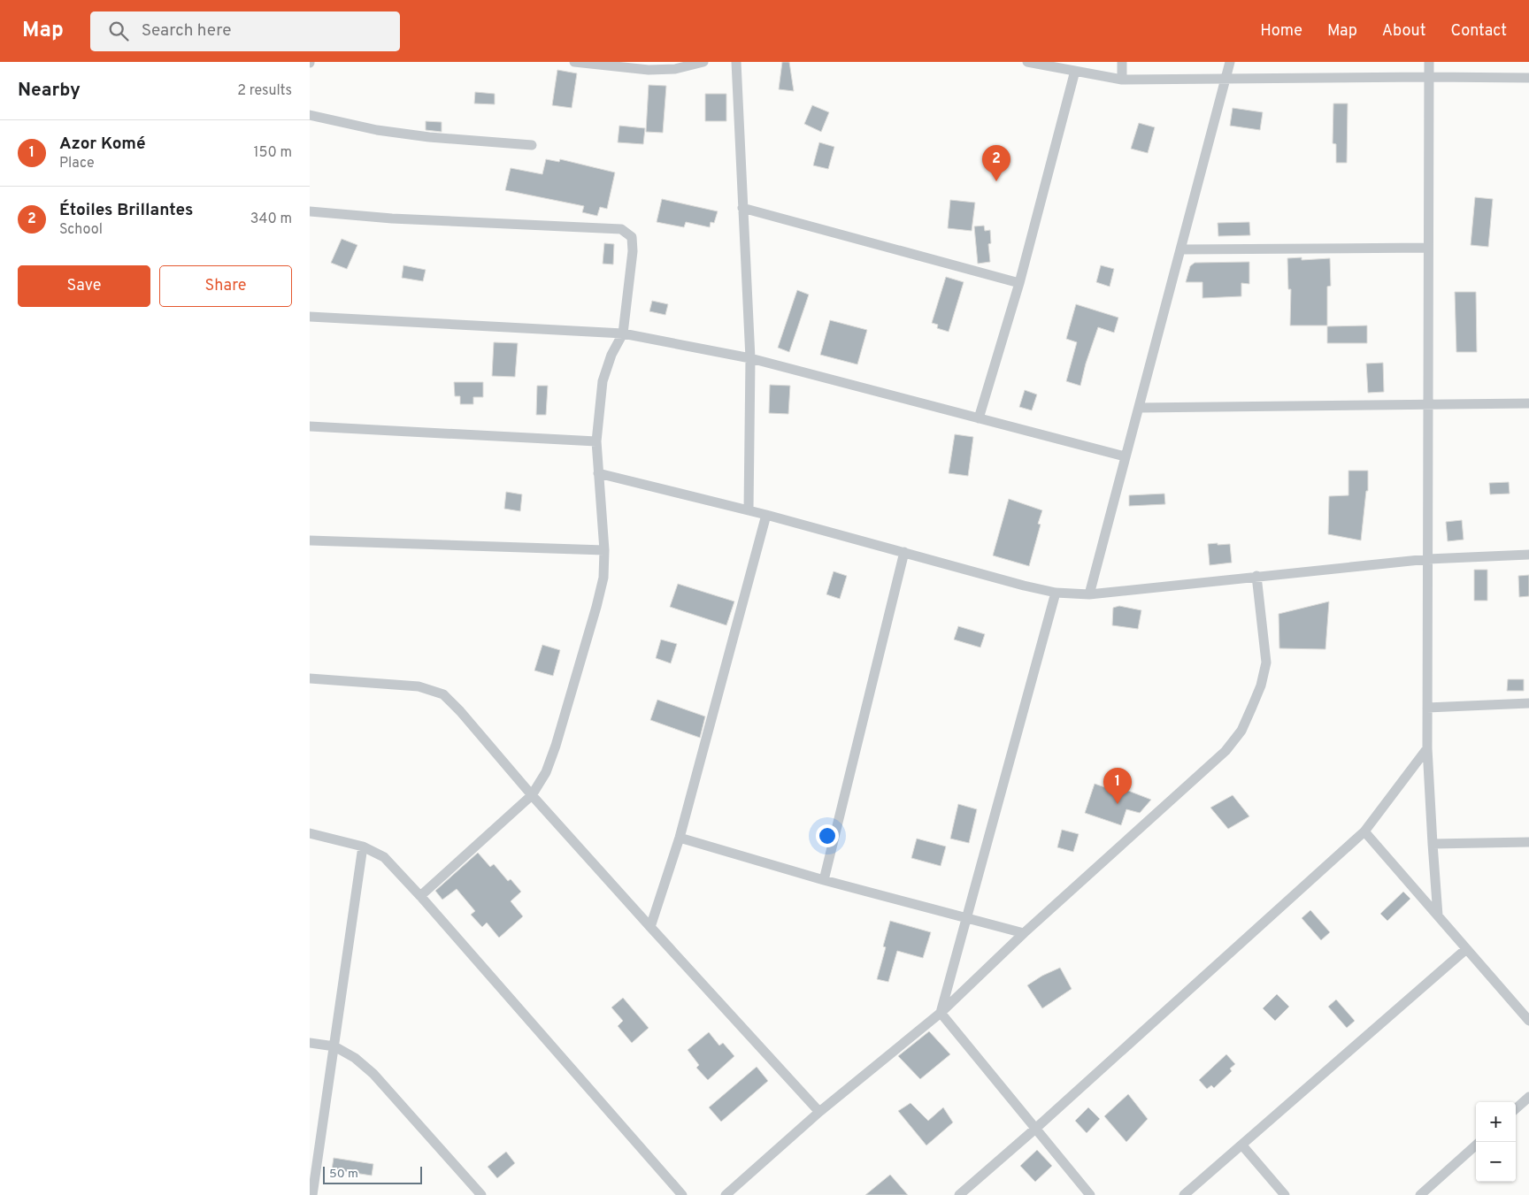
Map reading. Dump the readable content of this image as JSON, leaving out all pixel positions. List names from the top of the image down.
{
  "scale_bar": "50 m",
  "page": {
    "header": "Map",
    "search": "Search here",
    "nav": [
      "Home",
      "Map",
      "About",
      "Contact"
    ],
    "heading": ["Nearby", "2 results"],
    "list": [
      {
        "mark": "1",
        "name": "Azor Komé",
        "note": "Place",
        "value": "150 m"
      },
      {
        "mark": "2",
        "name": "Étoiles Brillantes",
        "note": "School",
        "value": "340 m"
      }
    ],
    "pins": ["2", "1"],
    "buttons": ["Save", "Share"],
    "map_buttons": ["+", "−"],
    "scale": "50 m"
  }
}
